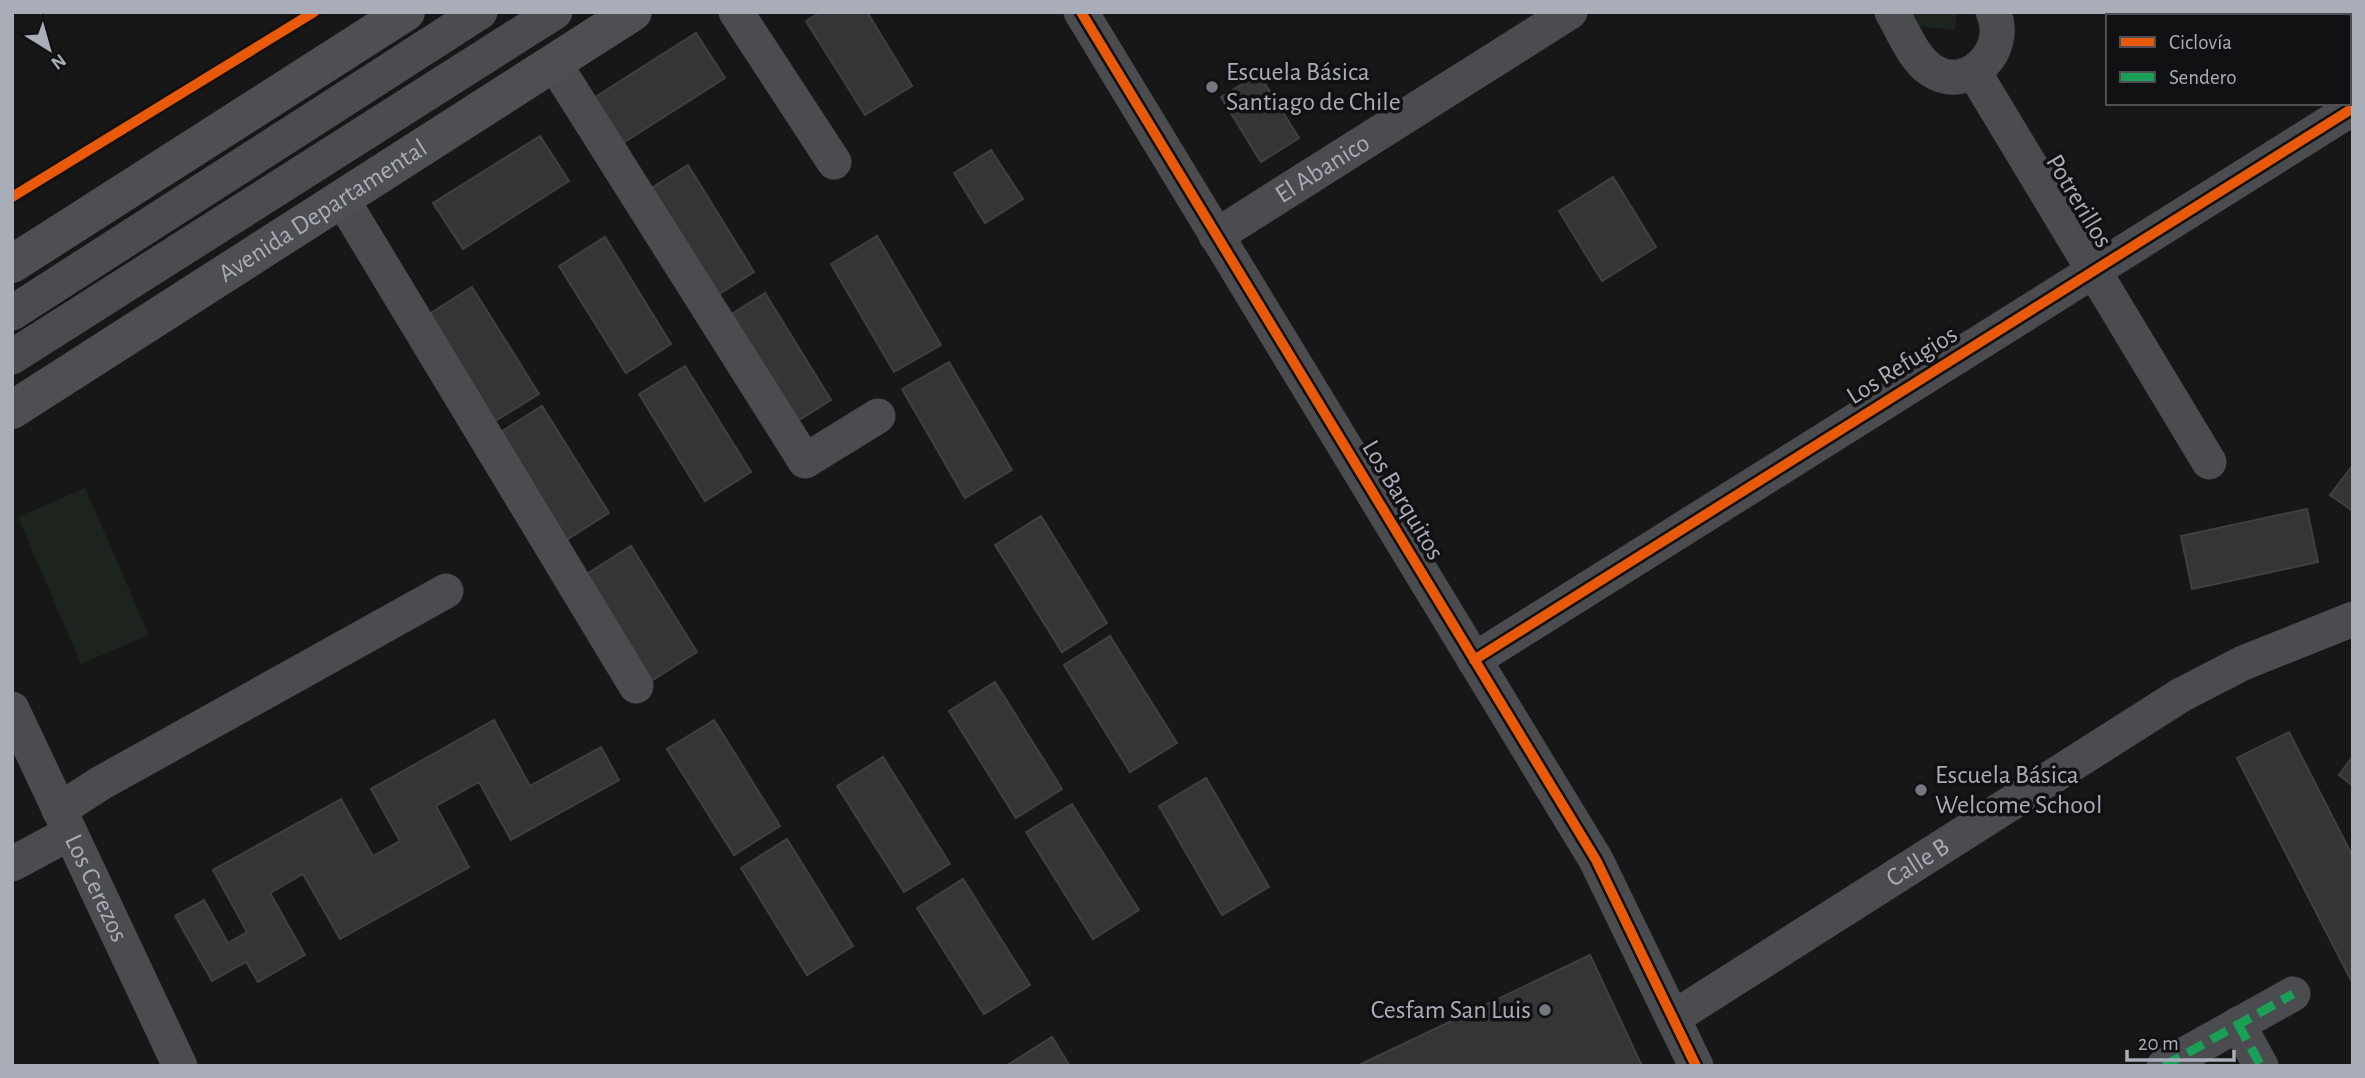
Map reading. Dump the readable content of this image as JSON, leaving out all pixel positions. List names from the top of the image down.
{
  "streets": {
    "main road": ["Avenida Departamental"],
    "street": [
      "El Abanico",
      "Potrerillos",
      "Los Refugios",
      "Los Barquitos",
      "Calle B",
      "Los Cerezos"
    ]
  },
  "crossings": [
    ["El Abanico", "Los Barquitos"],
    ["Potrerillos", "Los Refugios"],
    ["Los Refugios", "Los Barquitos"],
    ["Los Barquitos", "Calle B"]
  ],
  "places": ["Escuela Básica Santiago de Chile", "Escuela Básica Welcome School", "Cesfam San Luis"],
  "legend": ["Ciclovía", "Sendero"],
  "scale_bar": "20 m",
  "north": "bottom right"
}
